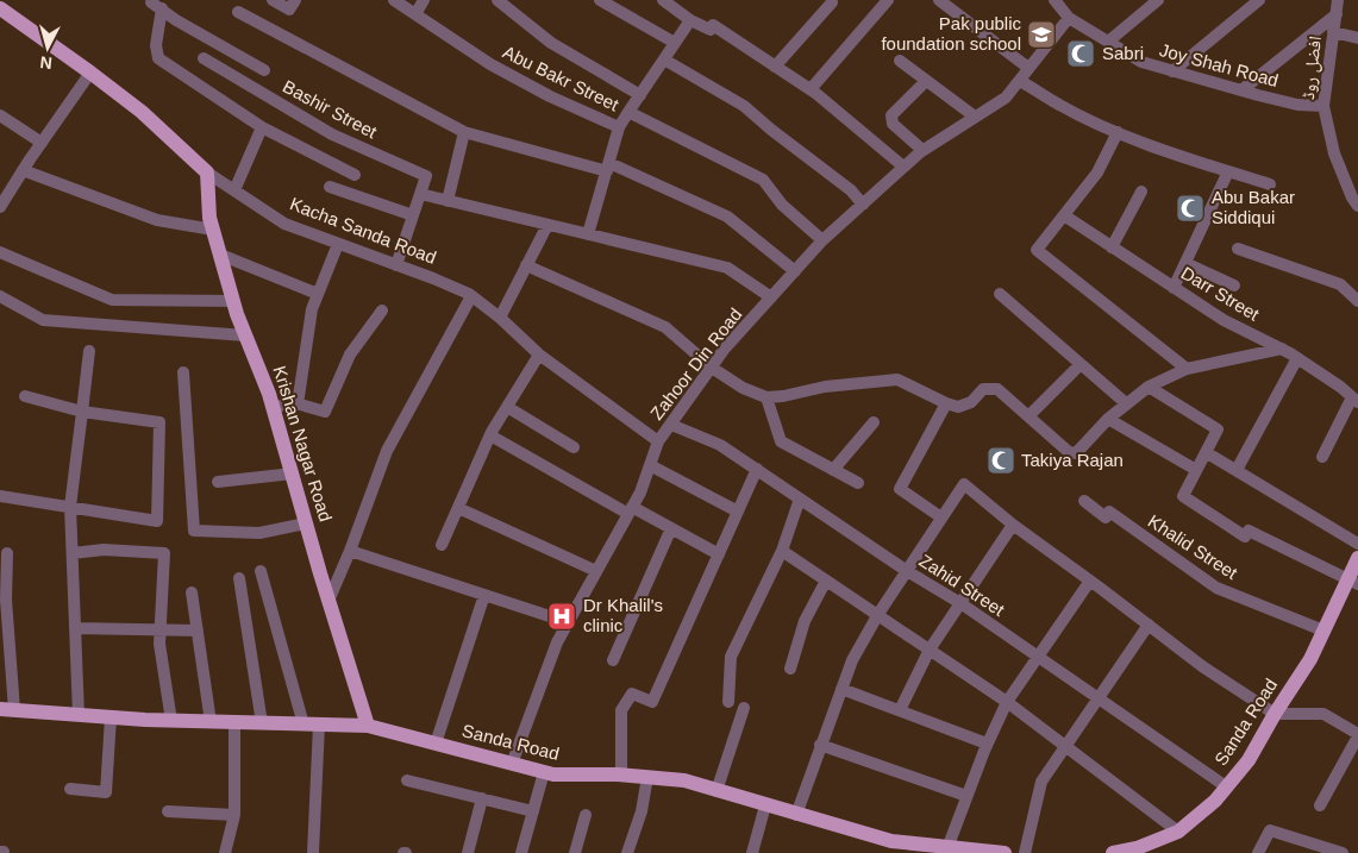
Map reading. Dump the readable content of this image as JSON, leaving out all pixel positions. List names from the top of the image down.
{
  "streets": {
    "main road": ["Kacha Sanda Road", "Krishan Nagar Road", "Sanda Road"],
    "street": [
      "Joy Shah Road",
      "افضل روڈ",
      "Abu Bakr Street",
      "Bashir Street",
      "Darr Street",
      "Zahoor Din Road",
      "Khalid Street",
      "Zahid Street"
    ]
  },
  "crossings": [
    ["Joy Shah Road", "افضل روڈ"],
    ["Joy Shah Road", "Zahoor Din Road"],
    ["Abu Bakr Street", "Zahoor Din Road"],
    ["Kacha Sanda Road", "Zahoor Din Road"],
    ["Kacha Sanda Road", "Krishan Nagar Road"],
    ["Zahoor Din Road", "Zahid Street"],
    ["Zahoor Din Road", "Sanda Road"],
    ["Krishan Nagar Road", "Sanda Road"],
    ["Khalid Street", "Sanda Road"],
    ["Zahid Street", "Sanda Road"]
  ],
  "places": {
    "school or university": ["Pak public foundation school"],
    "mosque": ["Sabri", "Abu Bakar Siddiqui", "Takiya Rajan"],
    "hospital": ["Dr Khalil's clinic"]
  },
  "north": "bottom"
}
